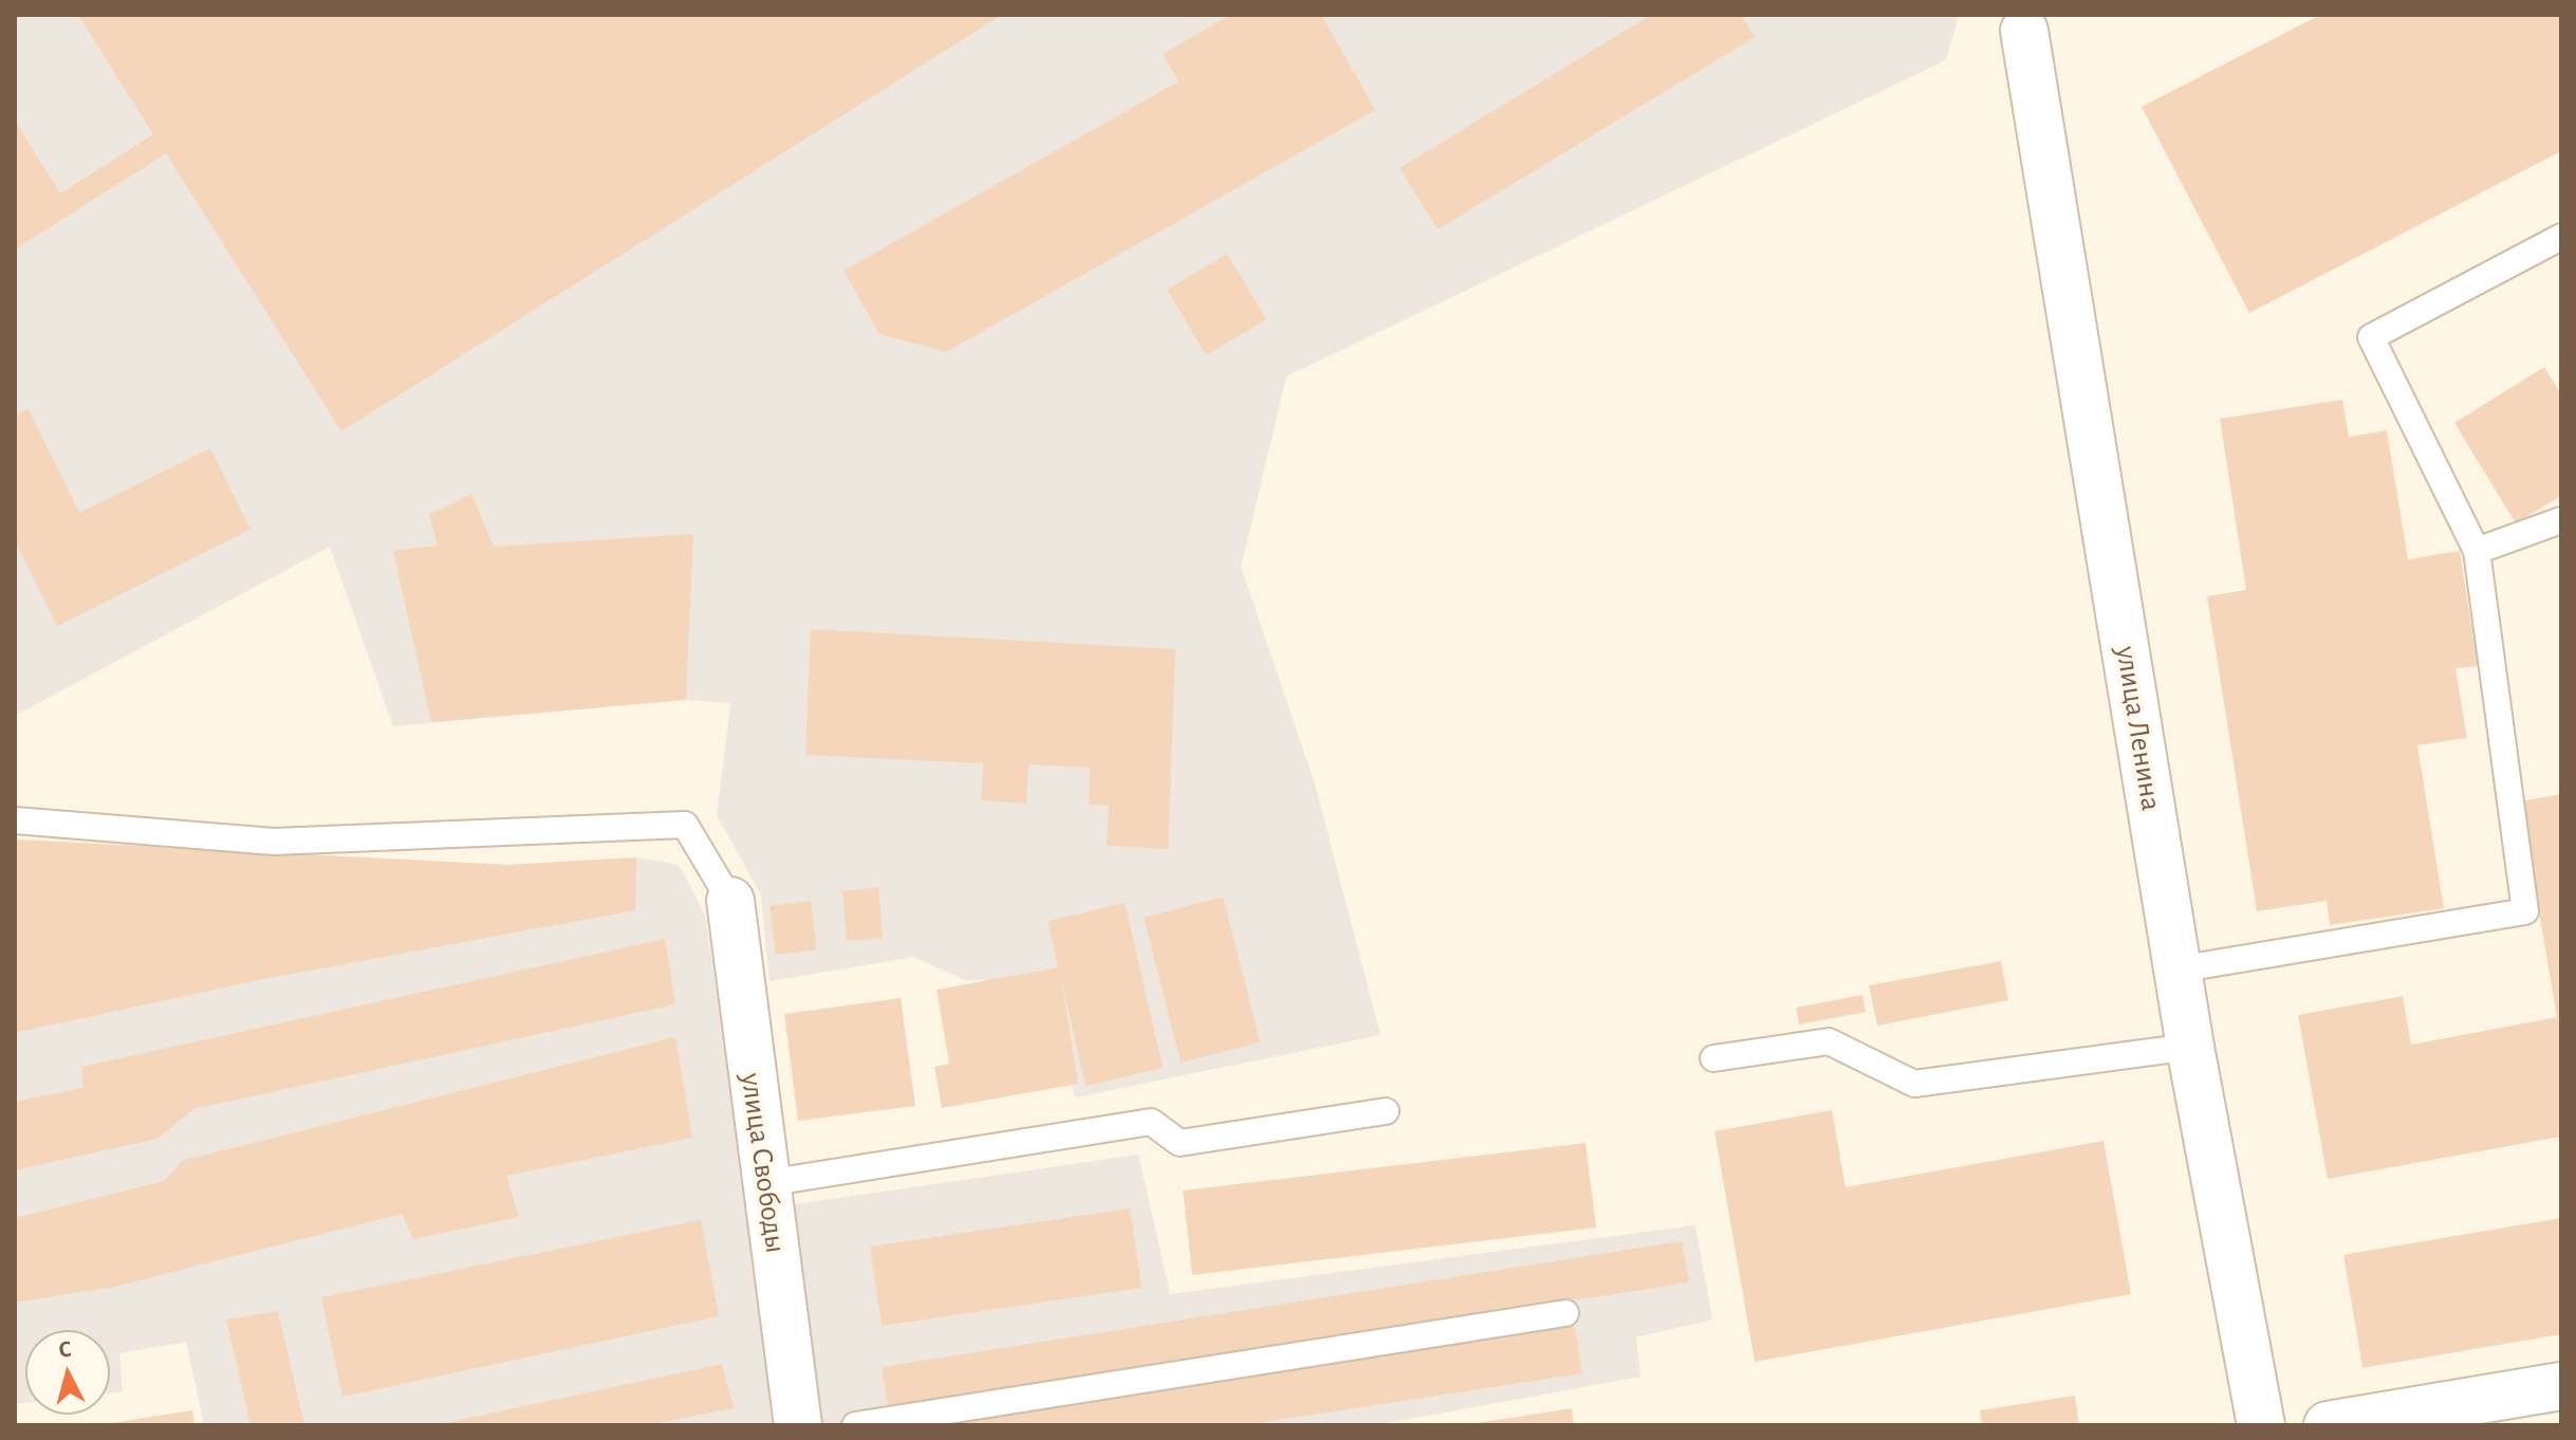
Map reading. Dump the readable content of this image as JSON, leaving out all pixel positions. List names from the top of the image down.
{
  "streets": {
    "street": ["улица Ленина", "улица Свободы"]
  },
  "north": "top"
}
